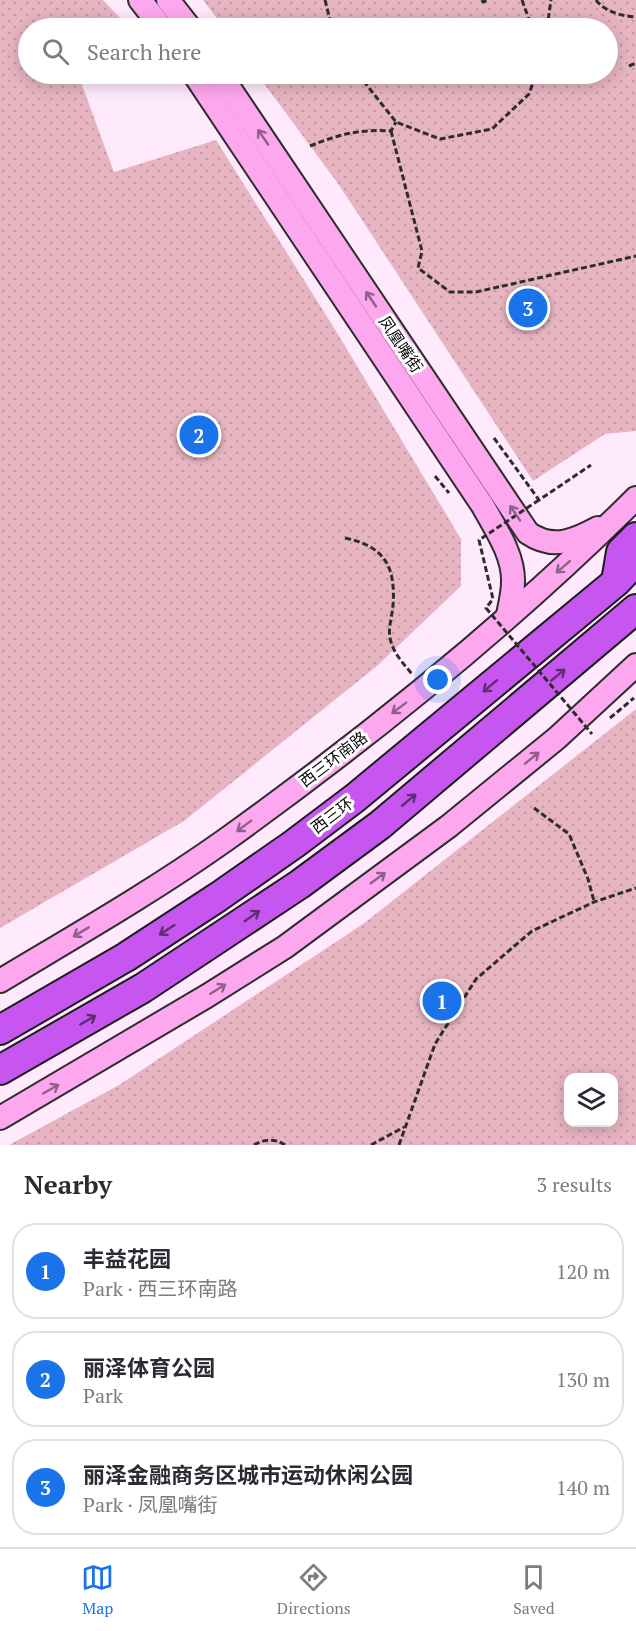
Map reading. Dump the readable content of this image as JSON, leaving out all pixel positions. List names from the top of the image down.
{
  "streets": {
    "highway": ["西三环"],
    "street": ["凤凰嘴街", "西三环南路"]
  },
  "crossings": [
    ["凤凰嘴街", "西三环南路"]
  ],
  "page": {
    "search": "Search here",
    "pins": ["3", "2", "1"],
    "heading": ["Nearby", "3 results"],
    "list": [
      {
        "mark": "1",
        "name": "丰益花园",
        "note": "Park · 西三环南路",
        "value": "120 m"
      },
      {
        "mark": "2",
        "name": "丽泽体育公园",
        "note": "Park",
        "value": "130 m"
      },
      {
        "mark": "3",
        "name": "丽泽金融商务区城市运动休闲公园",
        "note": "Park · 凤凰嘴街",
        "value": "140 m"
      }
    ],
    "nav": ["Map", "Directions", "Saved"]
  }
}
